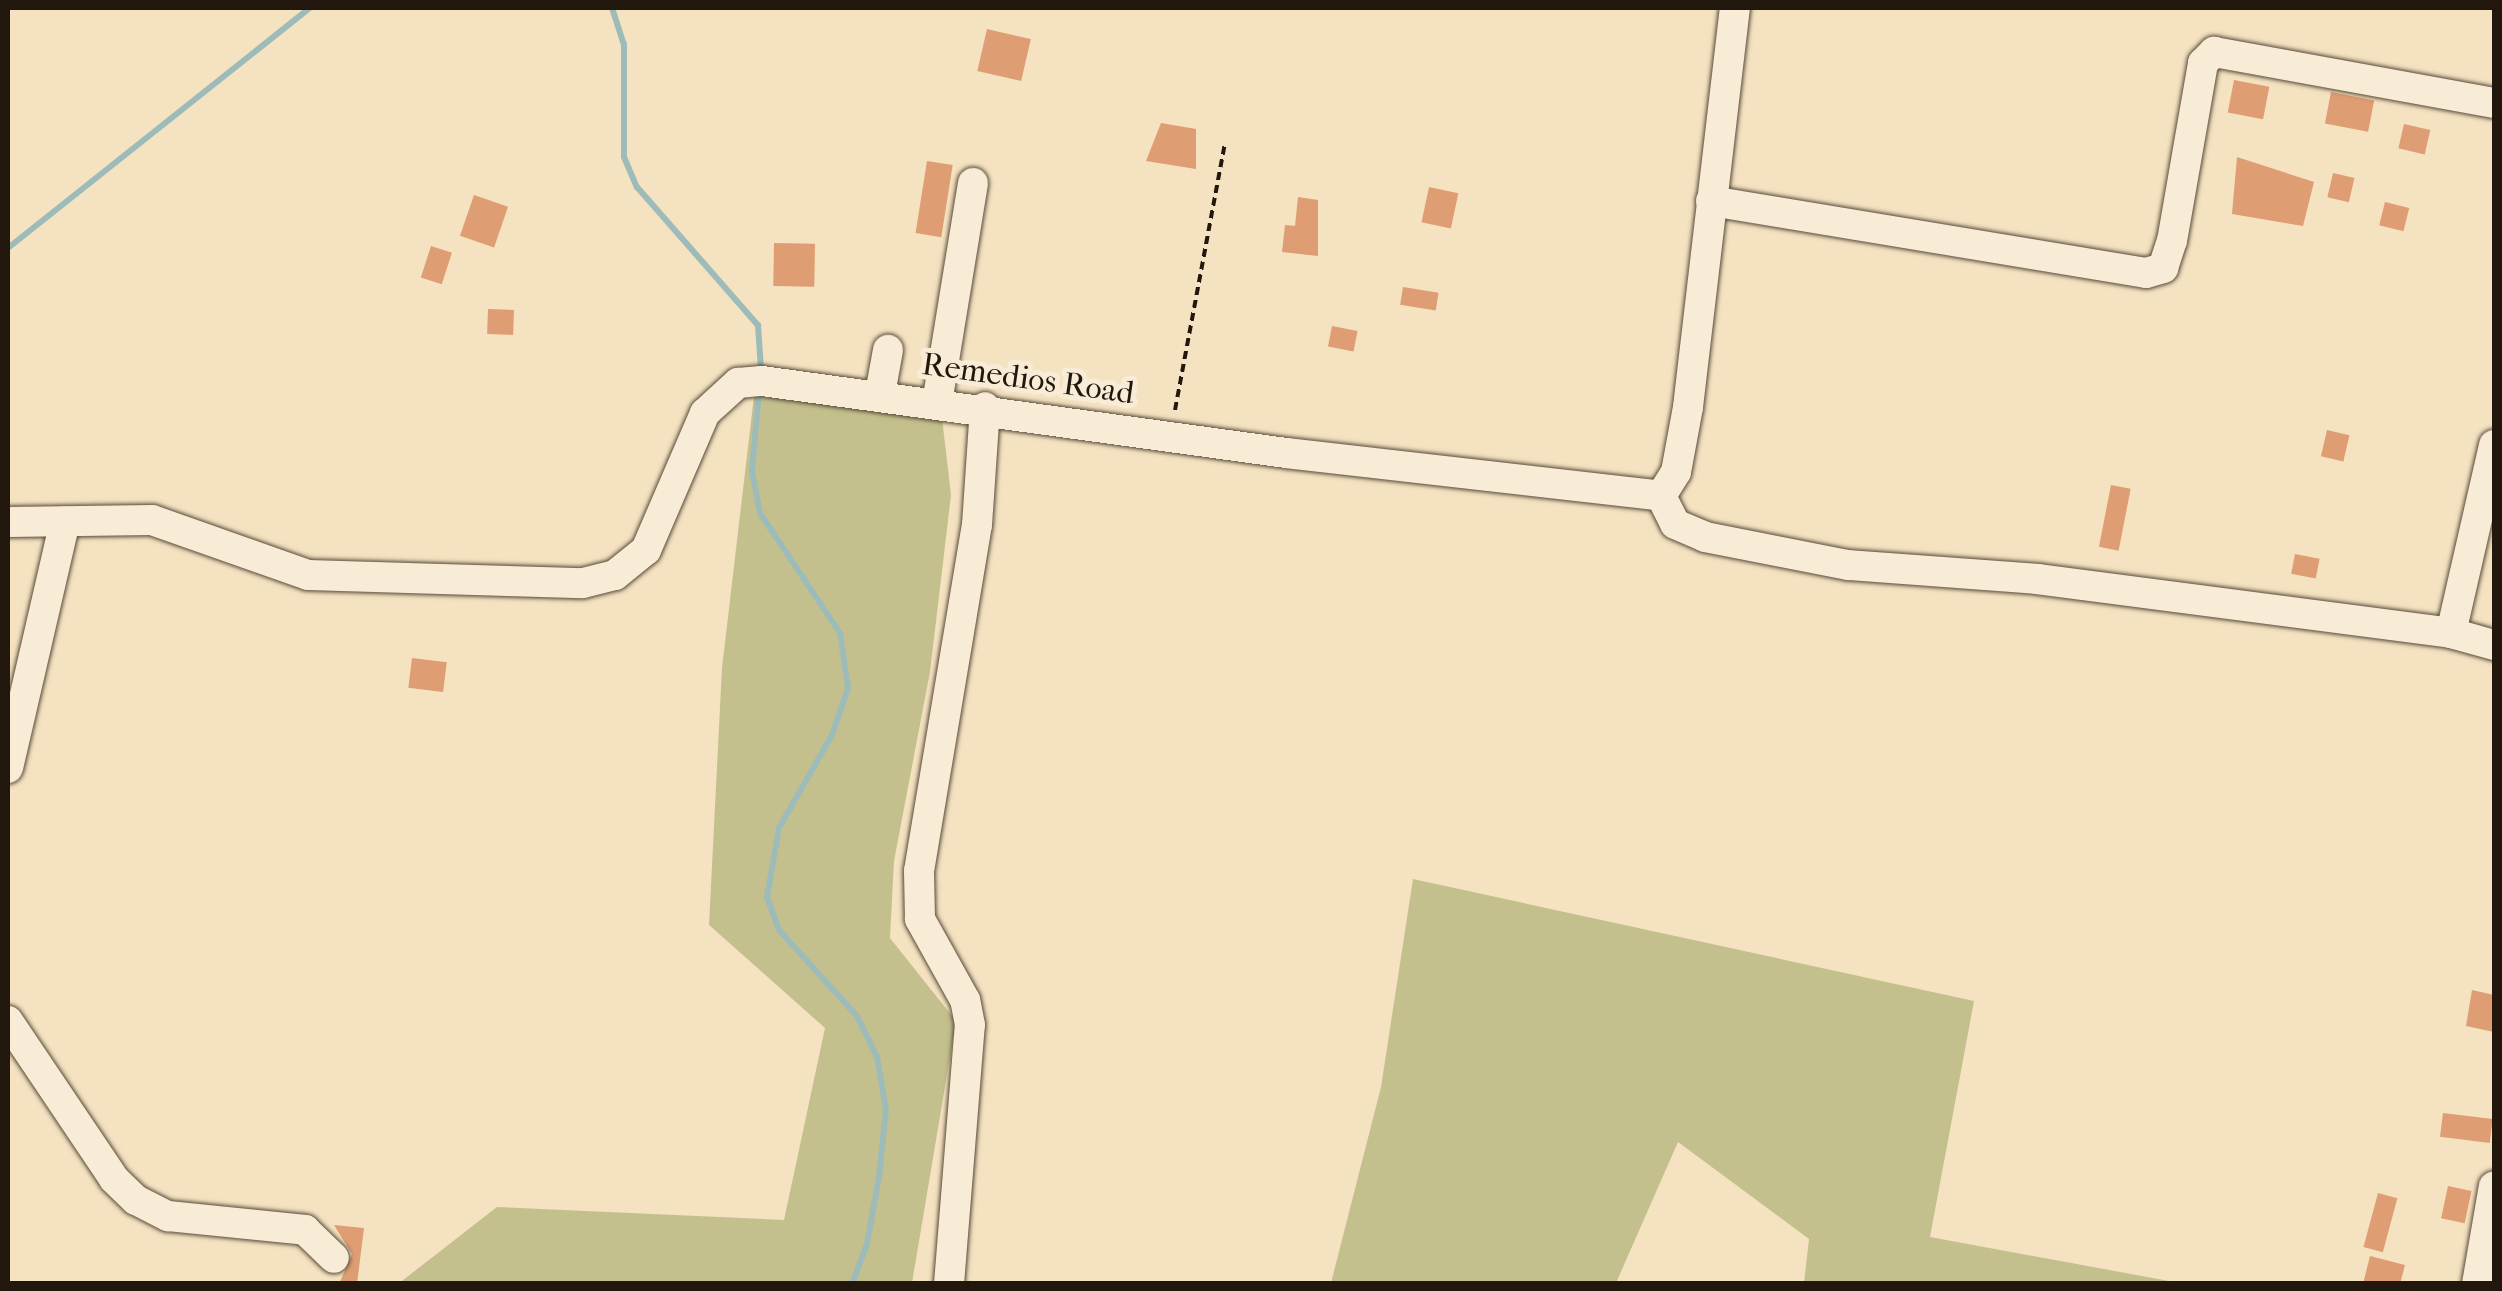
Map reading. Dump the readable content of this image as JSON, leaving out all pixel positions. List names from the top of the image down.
{
  "streets": {
    "street": ["Remedios Road"]
  }
}
